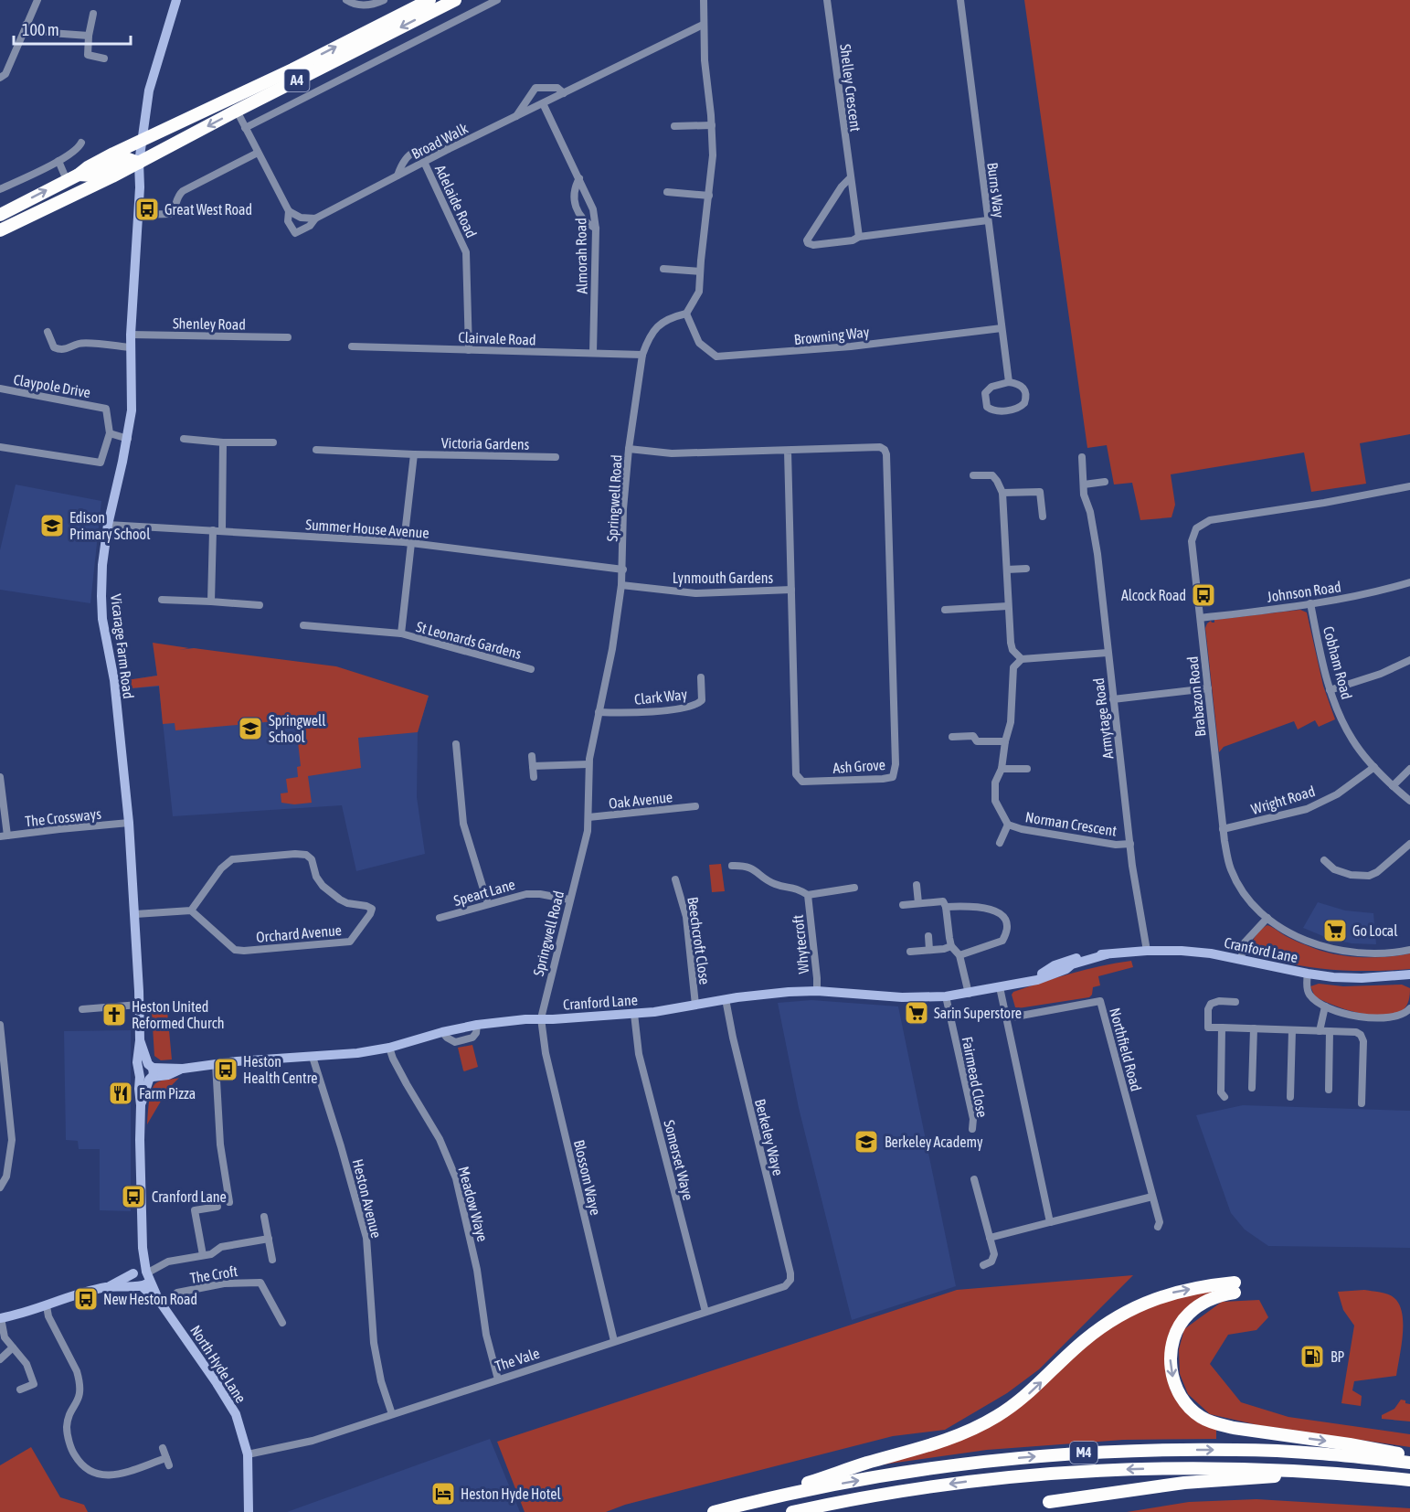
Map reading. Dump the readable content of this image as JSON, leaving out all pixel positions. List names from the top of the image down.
{
  "streets": {
    "highway": ["A4", "M4"],
    "street": [
      "Shelley Crescent",
      "Broad Walk",
      "Burns Way",
      "Adelaide Road",
      "Almorah Road",
      "Shenley Road",
      "Browning Way",
      "Clairvale Road",
      "Claypole Drive",
      "Victoria Gardens",
      "Springwell Road",
      "Summer House Avenue",
      "Lynmouth Gardens",
      "Johnson Road",
      "St Leonards Gardens",
      "Vicarage Farm Road",
      "Cobham Road",
      "Clark Way",
      "Brabazon Road",
      "Armytage Road",
      "Ash Grove",
      "Oak Avenue",
      "Wright Road",
      "The Crossways",
      "Norman Crescent",
      "Speart Lane",
      "Orchard Avenue",
      "Beechcroft Close",
      "Whytecroft",
      "Cranford Lane",
      "Northfield Road",
      "Fairmead Close",
      "Berkeley Waye",
      "Somerset Waye",
      "Blossom Waye",
      "Heston Avenue",
      "Meadow Waye",
      "The Croft",
      "The Vale",
      "North Hyde Lane"
    ]
  },
  "crossings": [
    ["A4", "Vicarage Farm Road"],
    ["Broad Walk", "Adelaide Road"],
    ["Broad Walk", "Almorah Road"],
    ["Burns Way", "Browning Way"],
    ["Adelaide Road", "Clairvale Road"],
    ["Almorah Road", "Clairvale Road"],
    ["Shenley Road", "Vicarage Farm Road"],
    ["Browning Way", "Springwell Road"],
    ["Clairvale Road", "Springwell Road"],
    ["Springwell Road", "Summer House Avenue"],
    ["Springwell Road", "Lynmouth Gardens"],
    ["Springwell Road", "Clark Way"],
    ["Springwell Road", "Ash Grove"],
    ["Springwell Road", "Oak Avenue"],
    ["Springwell Road", "Speart Lane"],
    ["Springwell Road", "Cranford Lane"],
    ["Springwell Road", "Blossom Waye"],
    ["Summer House Avenue", "St Leonards Gardens"],
    ["Summer House Avenue", "Vicarage Farm Road"],
    ["Lynmouth Gardens", "Ash Grove"],
    ["Johnson Road", "Cobham Road"],
    ["Johnson Road", "Brabazon Road"],
    ["Vicarage Farm Road", "The Crossways"],
    ["Vicarage Farm Road", "Cranford Lane"],
    ["Vicarage Farm Road", "North Hyde Lane"],
    ["Cobham Road", "Wright Road"],
    ["Brabazon Road", "Wright Road"],
    ["Armytage Road", "Norman Crescent"],
    ["Armytage Road", "Cranford Lane"],
    ["Beechcroft Close", "Cranford Lane"],
    ["Whytecroft", "Cranford Lane"],
    ["Cranford Lane", "Fairmead Close"],
    ["Cranford Lane", "Berkeley Waye"],
    ["Cranford Lane", "Somerset Waye"],
    ["Cranford Lane", "Blossom Waye"],
    ["Cranford Lane", "Heston Avenue"],
    ["Cranford Lane", "Meadow Waye"],
    ["Berkeley Waye", "The Vale"],
    ["Somerset Waye", "The Vale"],
    ["Blossom Waye", "The Vale"],
    ["Heston Avenue", "The Vale"],
    ["Meadow Waye", "The Vale"],
    ["The Croft", "North Hyde Lane"],
    ["The Vale", "North Hyde Lane"]
  ],
  "places": {
    "bus stop": [
      "Great West Road",
      "Alcock Road",
      "Heston Health Centre",
      "Cranford Lane",
      "New Heston Road"
    ],
    "school or university": ["Edison Primary School", "Springwell School", "Berkeley Academy"],
    "supermarket": ["Go Local", "Sarin Superstore"],
    "church": ["Heston United Reformed Church"],
    "restaurant": ["Farm Pizza"],
    "fuel station": ["BP"],
    "hotel": ["Heston Hyde Hotel"]
  },
  "scale_bar": "100 m"
}
